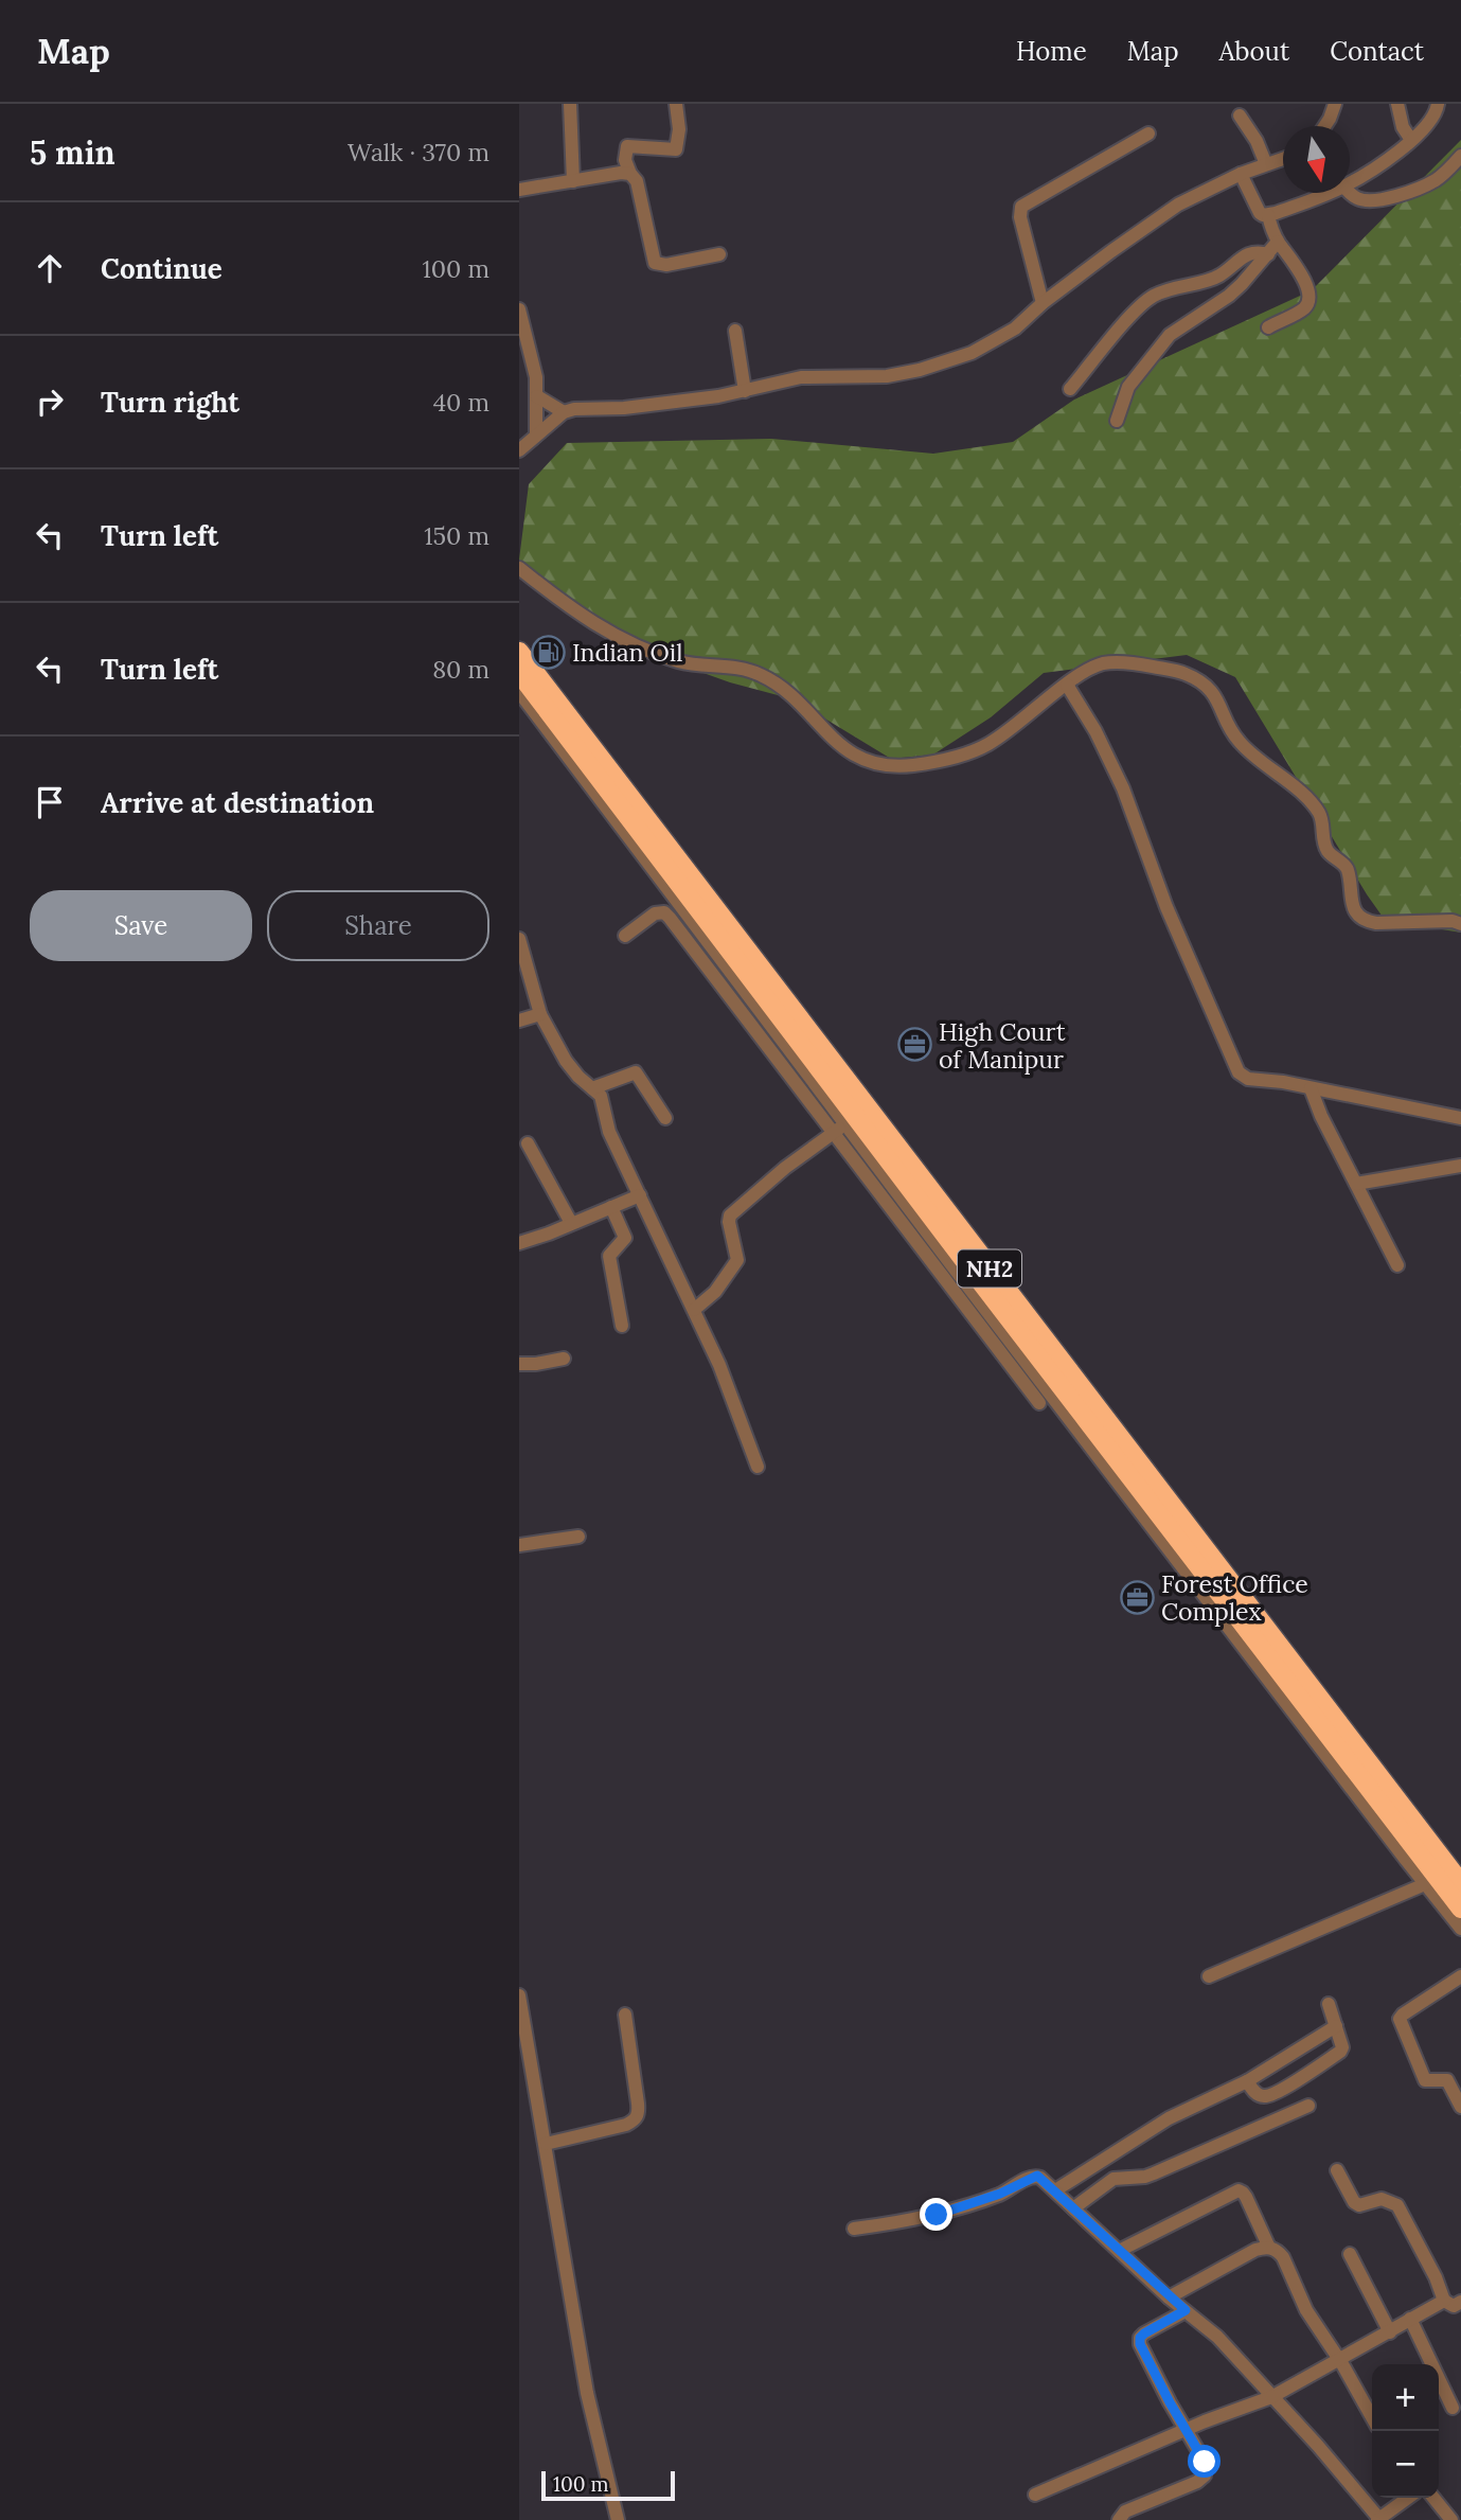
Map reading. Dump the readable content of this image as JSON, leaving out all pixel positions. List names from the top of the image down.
{
  "streets": {
    "highway": ["NH2"]
  },
  "places": {
    "fuel station": ["Indian Oil"],
    "office": ["High Court of Manipur", "Forest Office Complex"]
  },
  "scale_bar": "100 m",
  "north": "bottom",
  "page": {
    "header": "Map",
    "nav": [
      "Home",
      "Map",
      "About",
      "Contact"
    ],
    "heading": ["5 min", "Walk · 370 m"],
    "list": [
      ["Continue", "100 m"],
      ["Turn right", "40 m"],
      ["Turn left", "150 m"],
      ["Turn left", "80 m"],
      "Arrive at destination"
    ],
    "buttons": ["Save", "Share"],
    "map_buttons": ["+", "−"],
    "scale": "100 m"
  }
}
